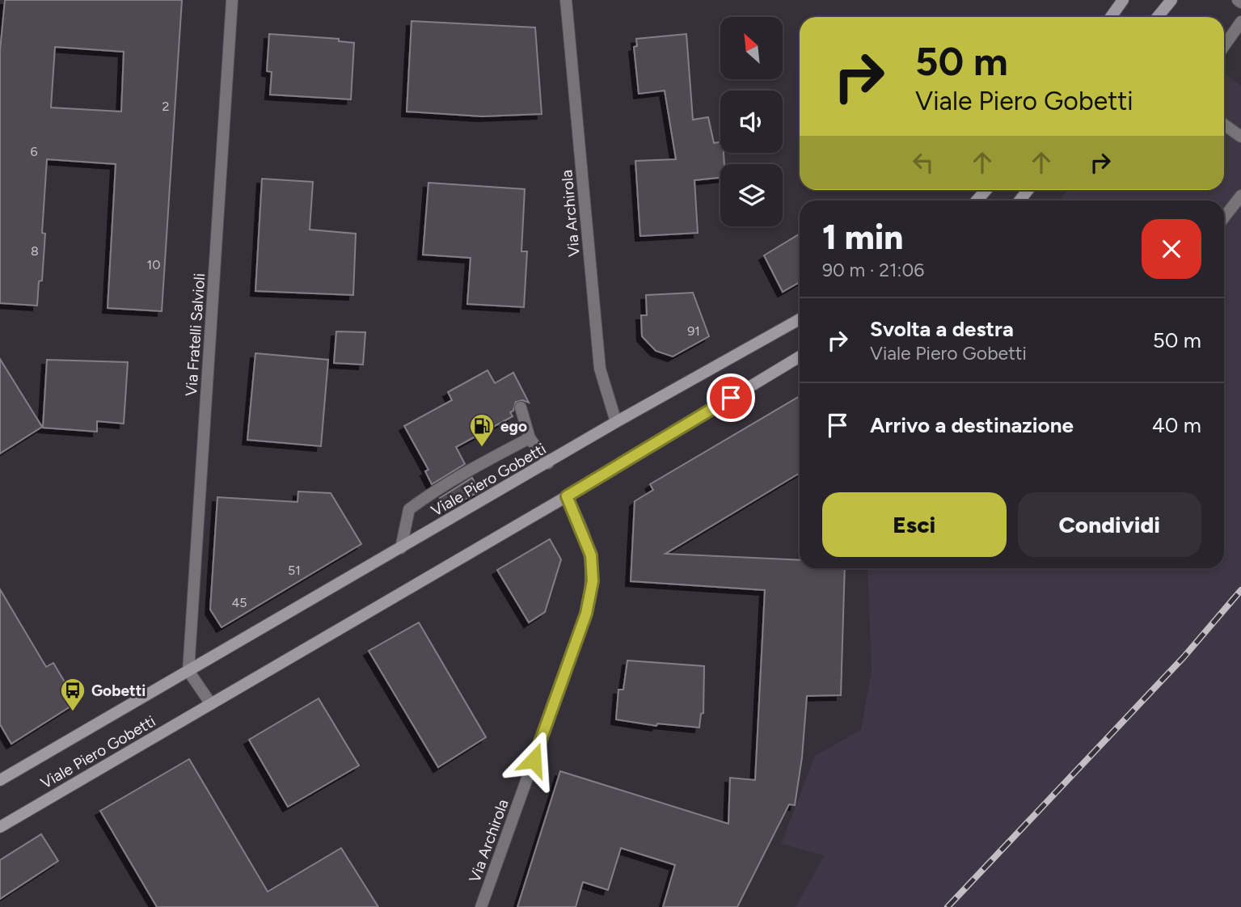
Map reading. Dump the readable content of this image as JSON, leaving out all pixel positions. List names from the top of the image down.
{
  "streets": {
    "main road": ["Viale Piero Gobetti"],
    "street": ["Via Archirola", "Via Fratelli Salvioli"]
  },
  "crossings": [
    ["Via Archirola", "Viale Piero Gobetti"],
    ["Via Fratelli Salvioli", "Viale Piero Gobetti"]
  ],
  "places": {
    "fuel station": ["ego"],
    "bus stop": ["Gobetti"]
  },
  "house_numbers": [
    "2",
    "6",
    "8",
    "10",
    "91",
    "51",
    "45"
  ],
  "north": "top left",
  "page": {
    "turn": ["50 m", "Viale Piero Gobetti"],
    "heading": ["1 min", "90 m · 21:06"],
    "list": [
      {
        "name": "Svolta a destra",
        "note": "Viale Piero Gobetti",
        "value": "50 m"
      },
      {
        "name": "Arrivo a destinazione",
        "value": "40 m"
      }
    ],
    "buttons": ["Esci", "Condividi"]
  }
}
